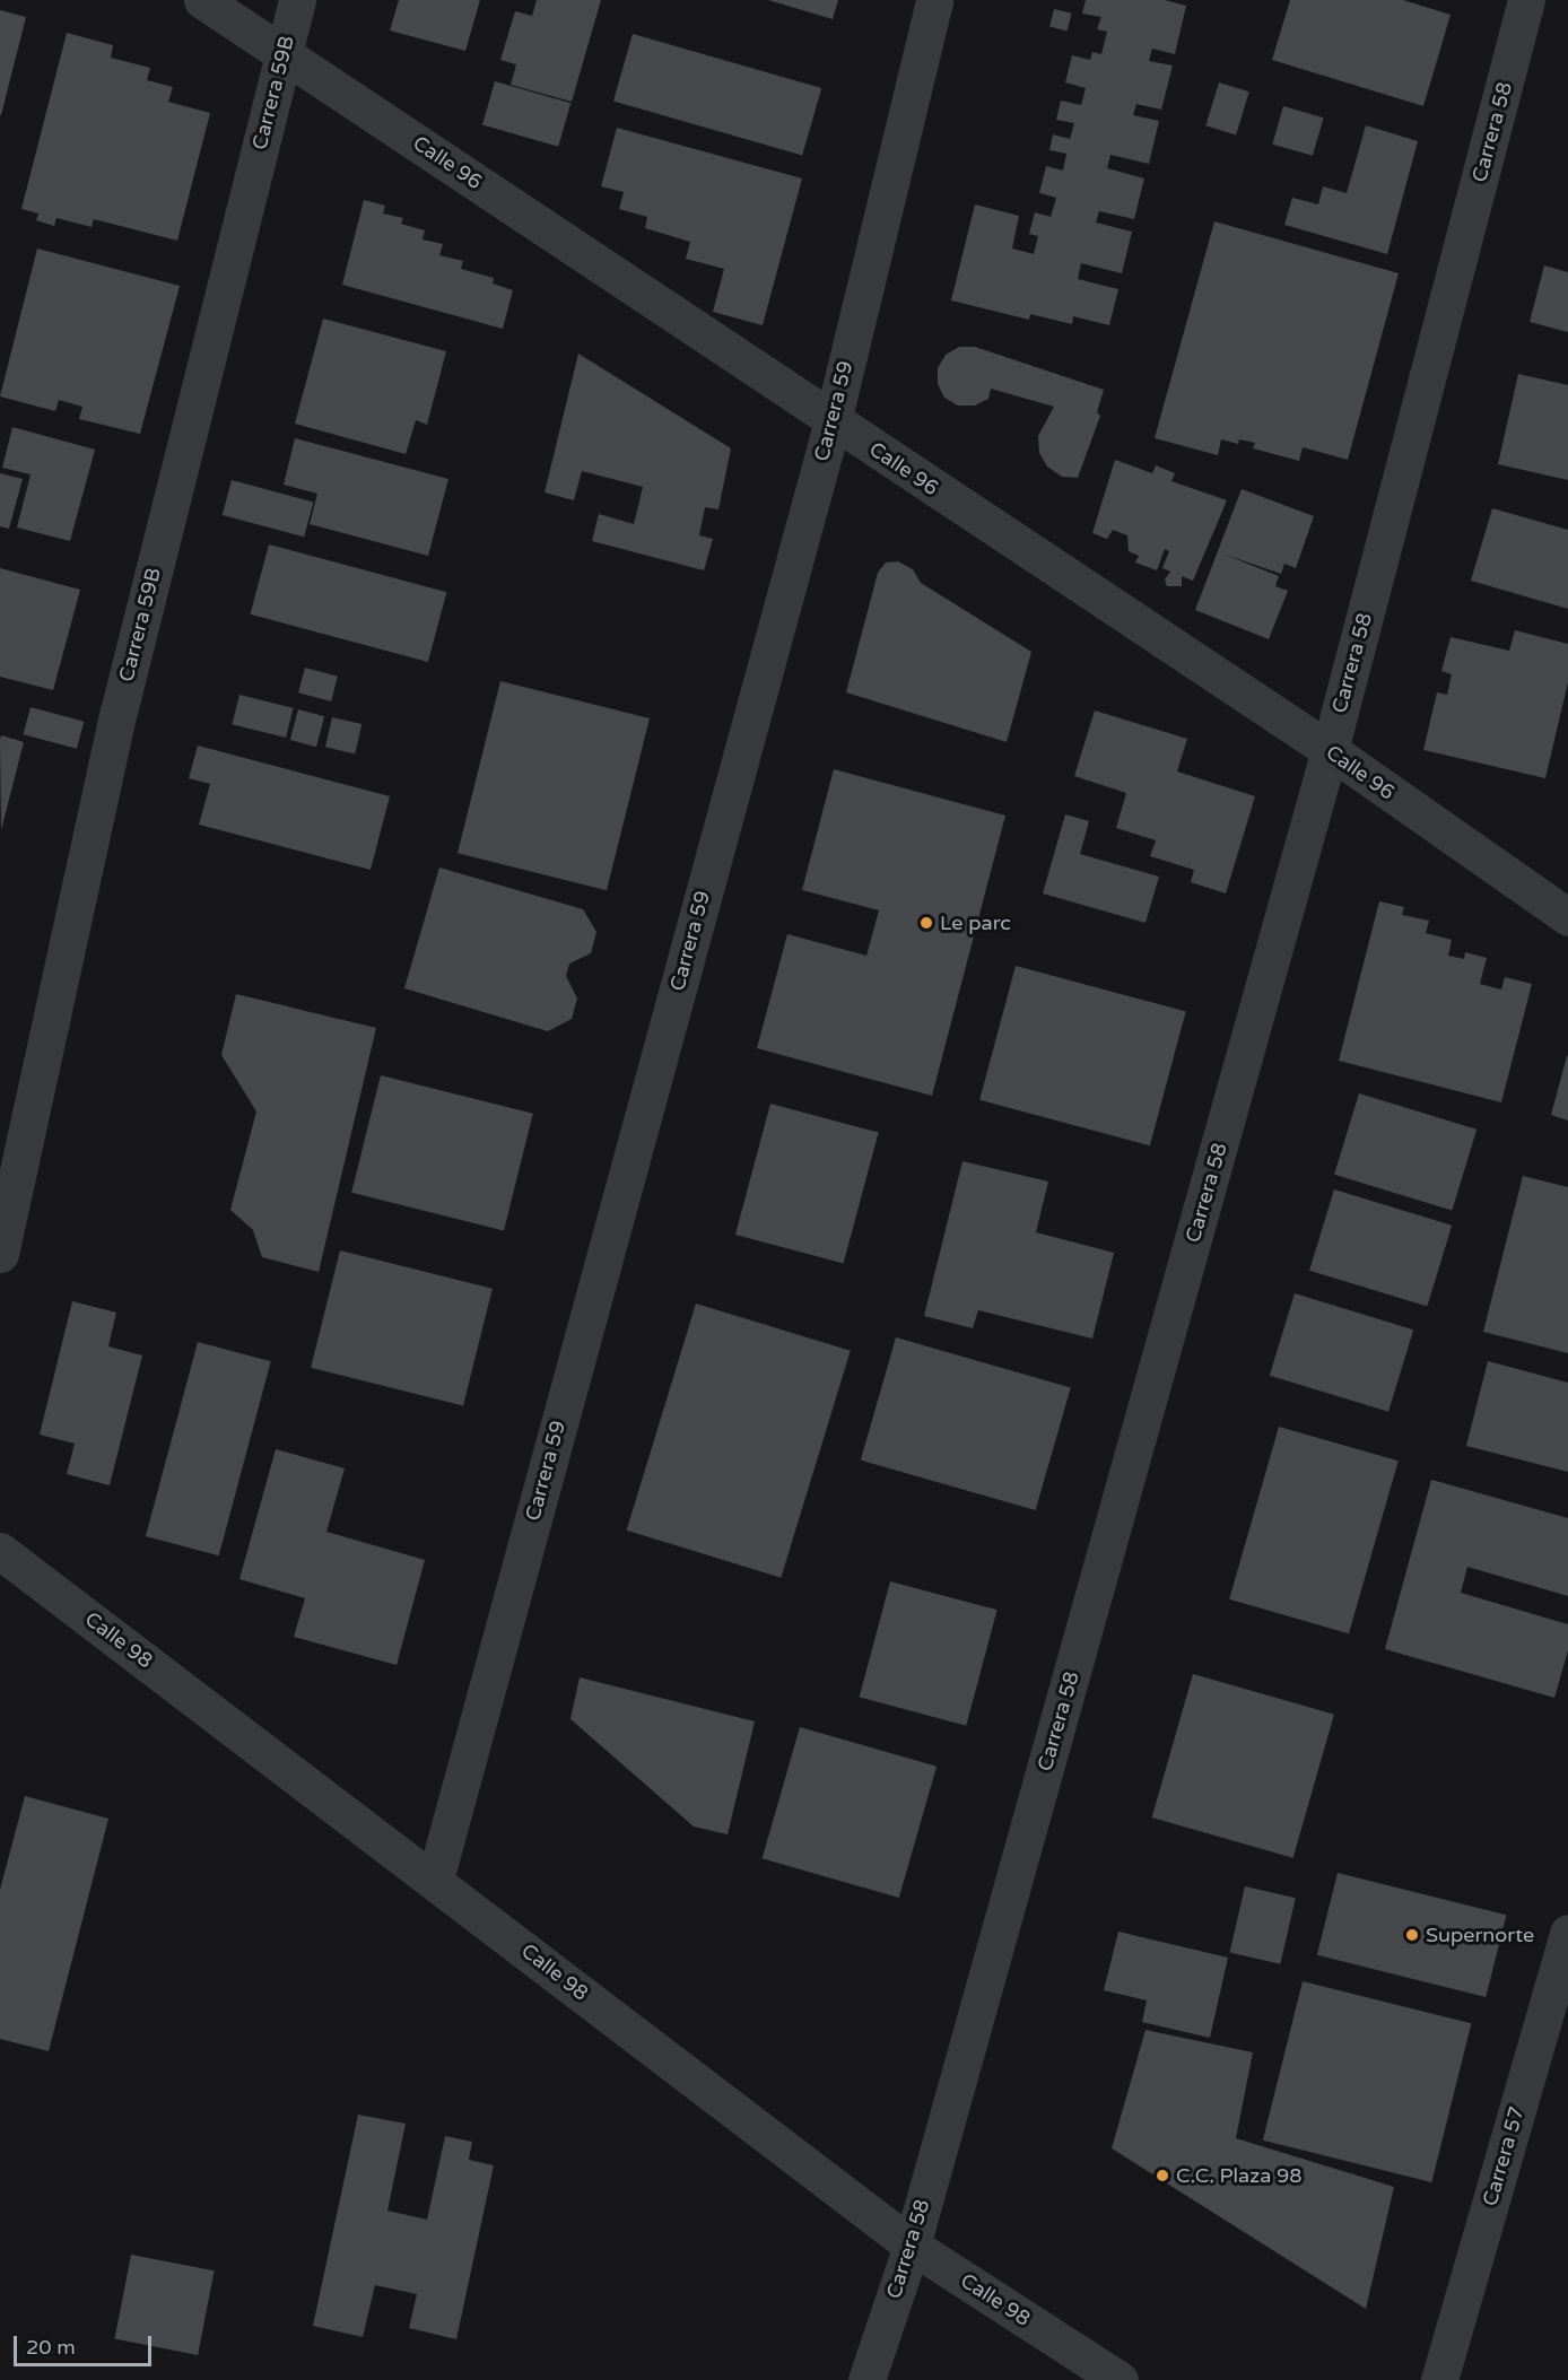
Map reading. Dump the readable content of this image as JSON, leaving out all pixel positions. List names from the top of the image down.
{
  "streets": {
    "street": [
      "Carrera 59B",
      "Carrera 58",
      "Calle 96",
      "Carrera 59",
      "Calle 98",
      "Carrera 57"
    ]
  },
  "crossings": [
    ["Carrera 59B", "Calle 96"],
    ["Carrera 58", "Calle 96"],
    ["Carrera 58", "Calle 98"],
    ["Calle 96", "Carrera 59"],
    ["Carrera 59", "Calle 98"]
  ],
  "places": ["Le parc", "Supernorte", "C.C. Plaza 98"],
  "scale_bar": "20 m"
}
